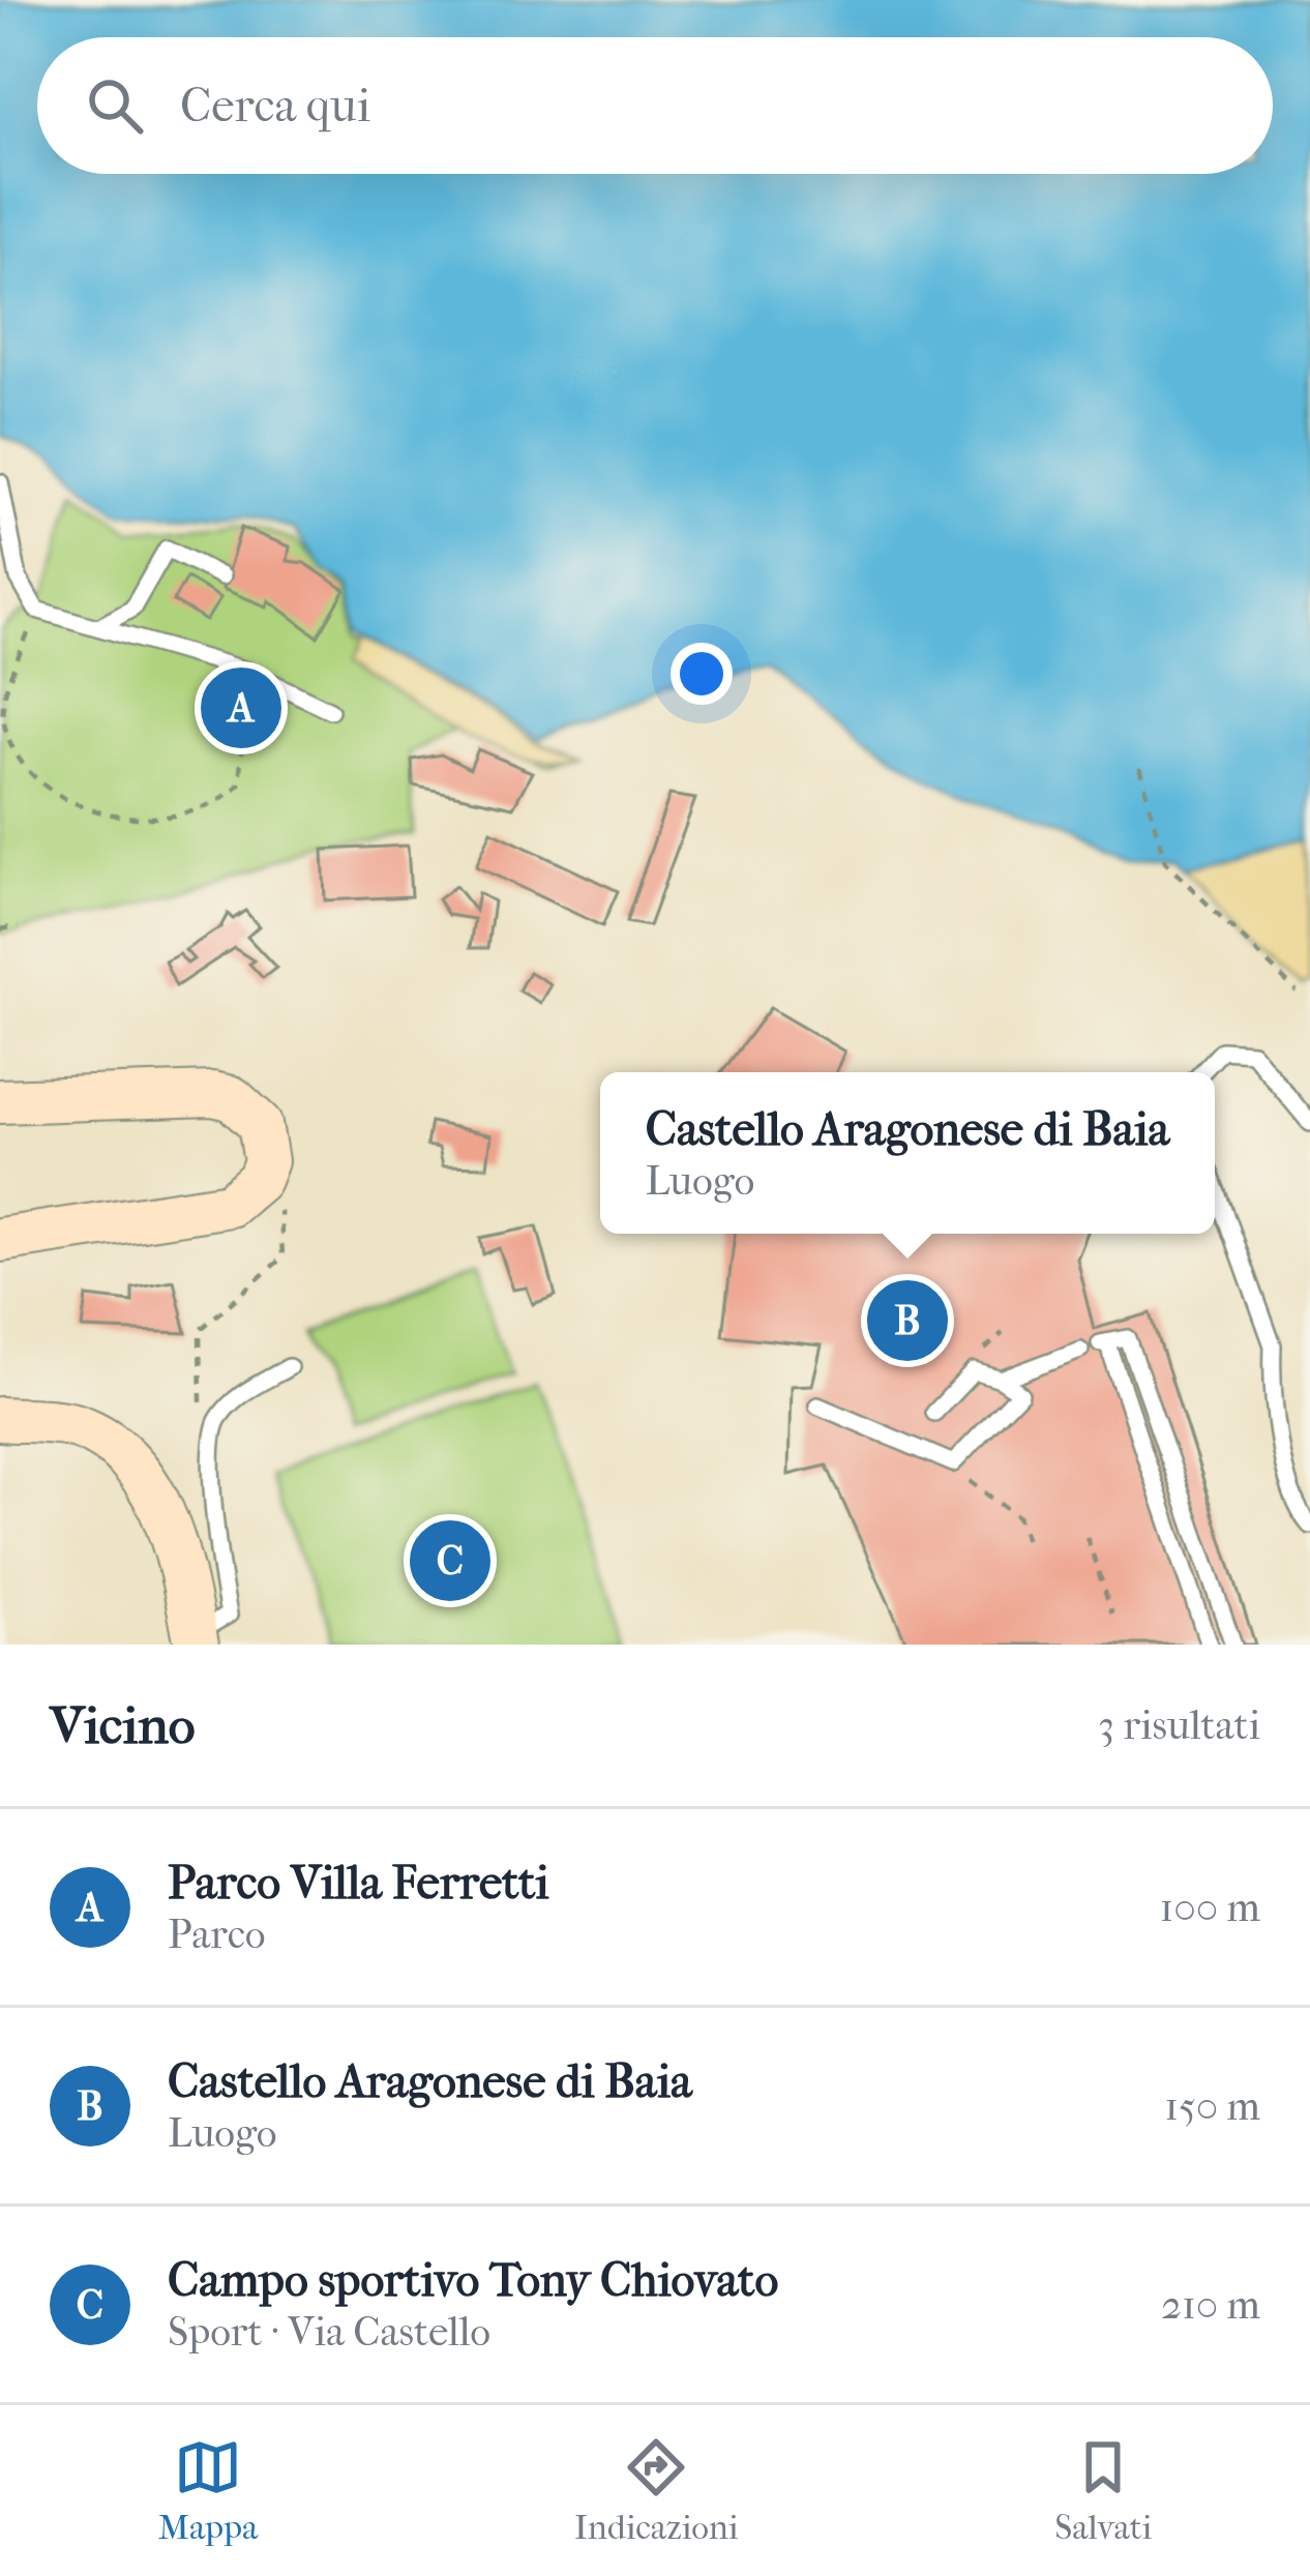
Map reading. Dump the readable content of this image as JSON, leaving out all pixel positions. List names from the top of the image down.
{
  "page": {
    "search": "Cerca qui",
    "pins": ["A", "B", "C"],
    "popup": ["Castello Aragonese di Baia", "Luogo"],
    "heading": ["Vicino", "3 risultati"],
    "list": [
      {
        "mark": "A",
        "name": "Parco Villa Ferretti",
        "note": "Parco",
        "value": "100 m"
      },
      {
        "mark": "B",
        "name": "Castello Aragonese di Baia",
        "note": "Luogo",
        "value": "150 m"
      },
      {
        "mark": "C",
        "name": "Campo sportivo Tony Chiovato",
        "note": "Sport · Via Castello",
        "value": "210 m"
      }
    ],
    "nav": ["Mappa", "Indicazioni", "Salvati"]
  }
}
